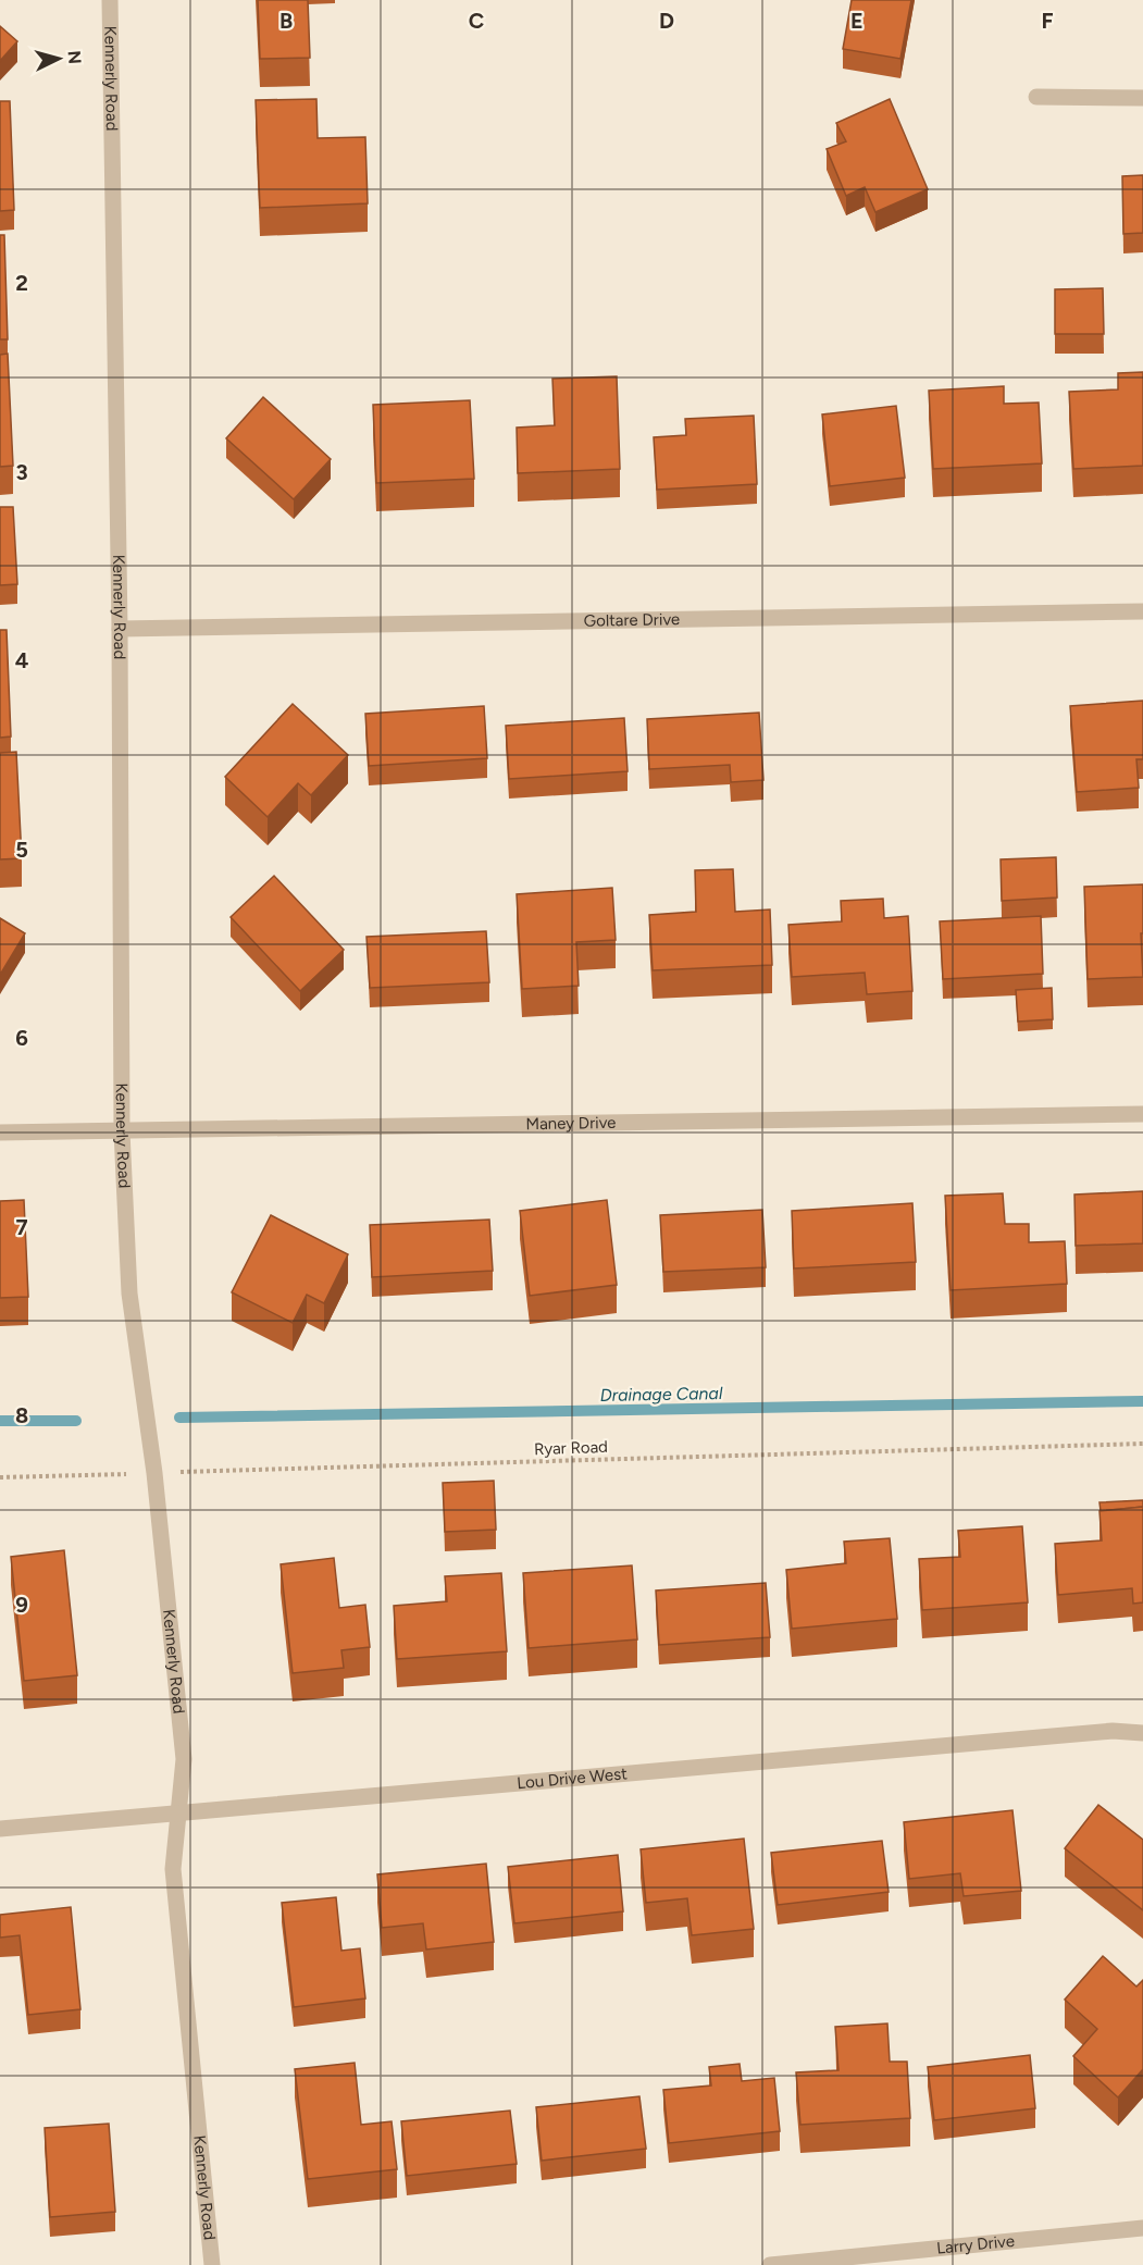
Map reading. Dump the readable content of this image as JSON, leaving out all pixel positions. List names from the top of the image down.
{
  "streets": {
    "street": [
      "Kennerly Road",
      "Goltare Drive",
      "Maney Drive",
      "Lou Drive West",
      "Larry Drive"
    ],
    "path": ["Ryar Road"]
  },
  "crossings": [
    ["Kennerly Road", "Goltare Drive"],
    ["Kennerly Road", "Maney Drive"],
    ["Kennerly Road", "Ryar Road"],
    ["Kennerly Road", "Lou Drive West"]
  ],
  "water": ["Drainage Canal"],
  "north": "right",
  "grid": {
    "columns": [
      "B",
      "C",
      "D",
      "E",
      "F"
    ],
    "rows": [
      "2",
      "3",
      "4",
      "5",
      "6",
      "7",
      "8",
      "9"
    ]
  }
}
